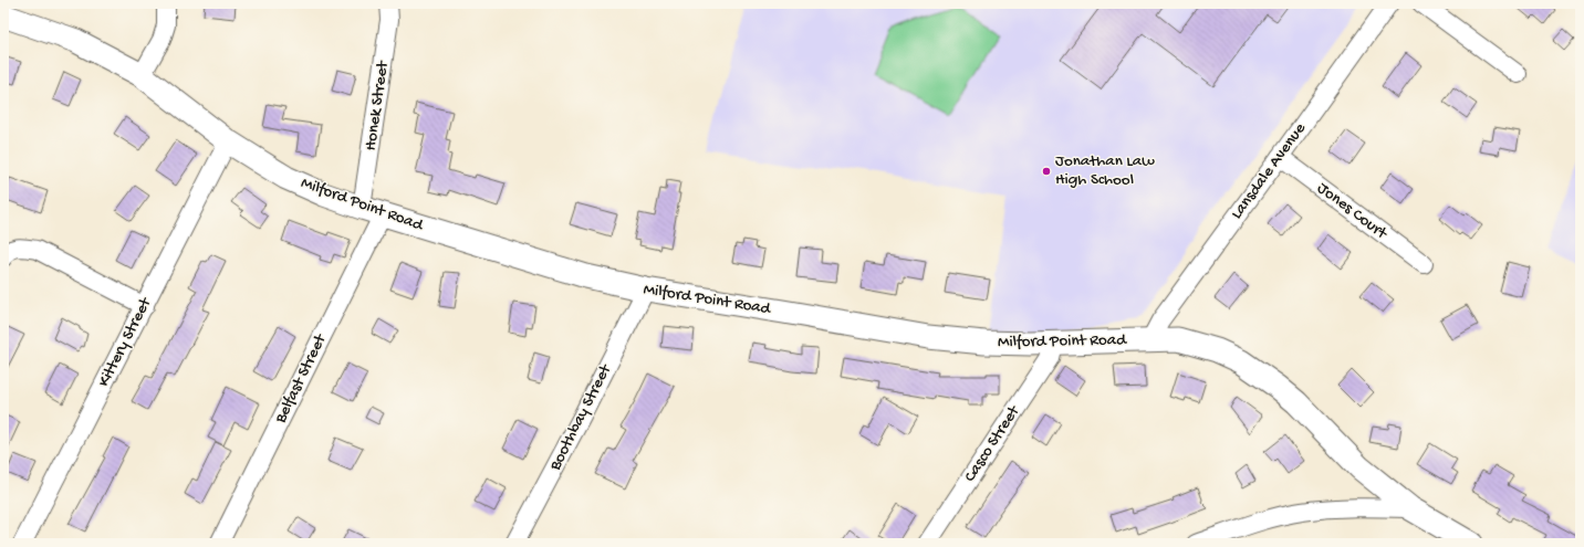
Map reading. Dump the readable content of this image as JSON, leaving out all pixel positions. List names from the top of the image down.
{
  "streets": {
    "main road": ["Milford Point Road"],
    "street": [
      "Honek Street",
      "Lansdale Avenue",
      "Jones Court",
      "Kittery Street",
      "Belfast Street",
      "Boothbay Street",
      "Casco Street"
    ]
  },
  "crossings": [
    ["Honek Street", "Milford Point Road"],
    ["Honek Street", "Belfast Street"],
    ["Lansdale Avenue", "Milford Point Road"],
    ["Lansdale Avenue", "Jones Court"],
    ["Milford Point Road", "Kittery Street"],
    ["Milford Point Road", "Belfast Street"],
    ["Milford Point Road", "Boothbay Street"],
    ["Milford Point Road", "Casco Street"]
  ],
  "places": ["Jonathan Law High School"]
}
